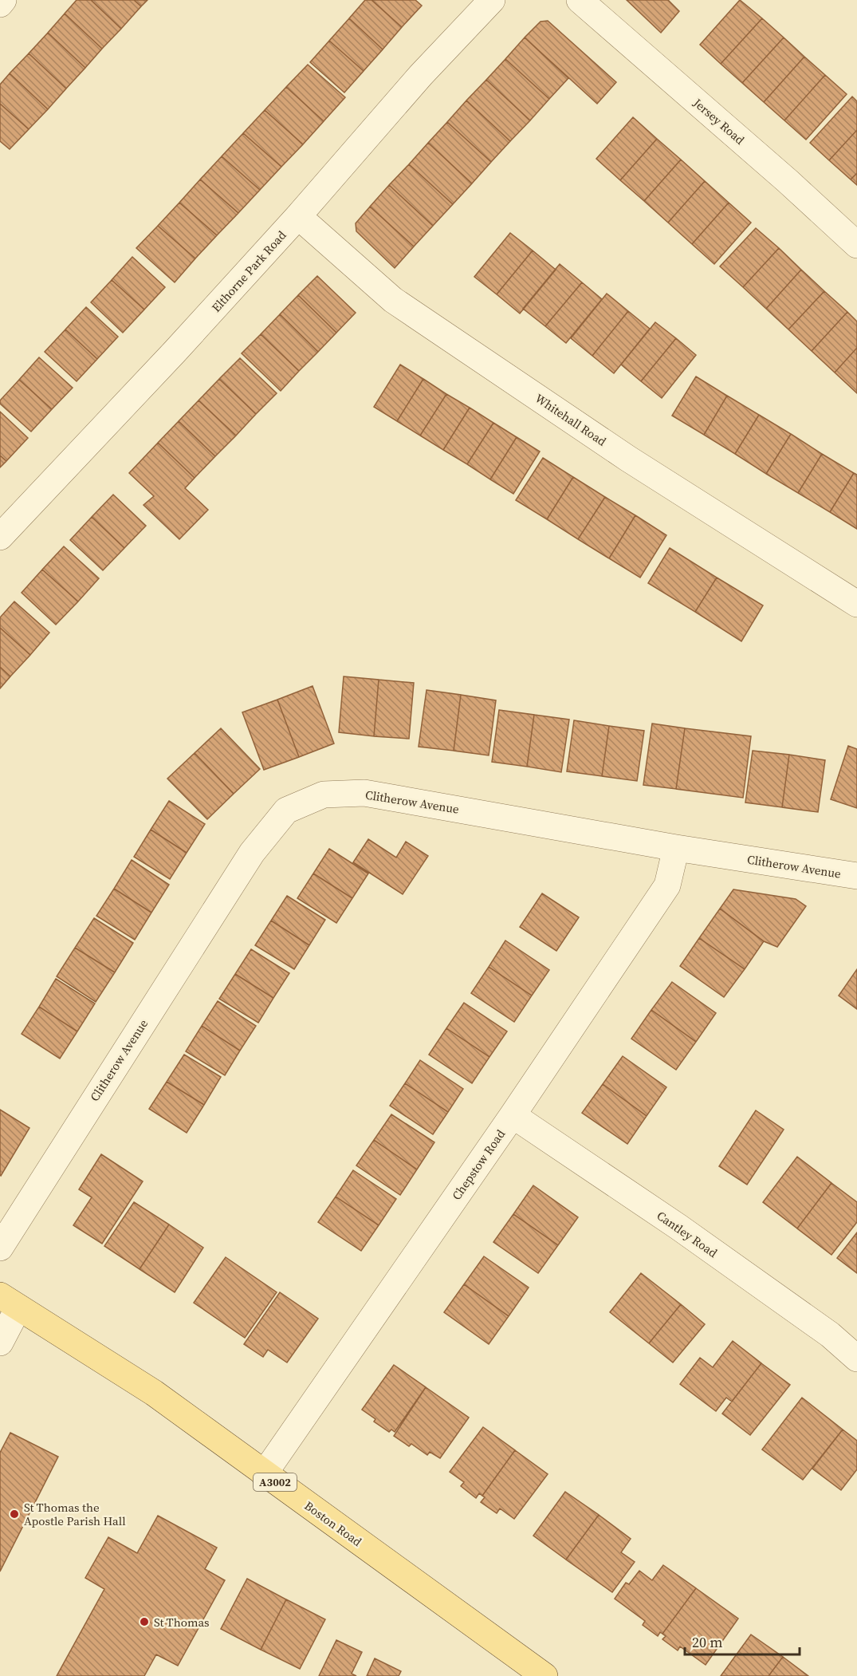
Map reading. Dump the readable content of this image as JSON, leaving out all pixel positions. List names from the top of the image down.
{
  "streets": {
    "main road": ["A3002", "Boston Road"],
    "street": [
      "Jersey Road",
      "Elthorne Park Road",
      "Whitehall Road",
      "Clitherow Avenue",
      "Chepstow Road",
      "Cantley Road"
    ]
  },
  "crossings": [
    ["Elthorne Park Road", "Whitehall Road"],
    ["Clitherow Avenue", "Chepstow Road"],
    ["Chepstow Road", "Cantley Road"],
    ["Chepstow Road", "Boston Road"]
  ],
  "places": ["St Thomas the Apostle Parish Hall", "St Thomas"],
  "scale_bar": "20 m"
}
